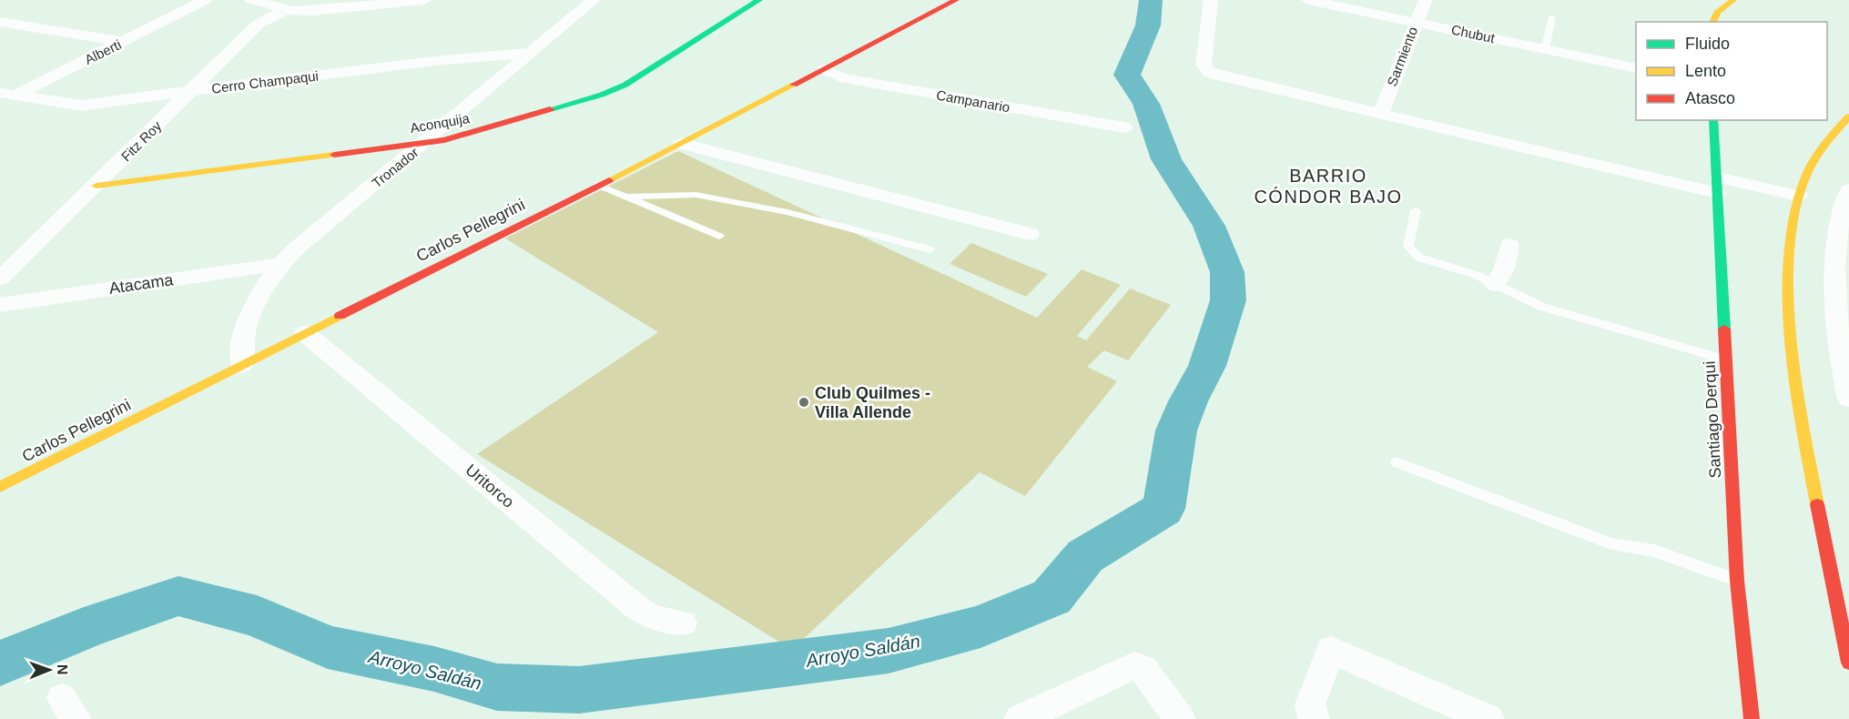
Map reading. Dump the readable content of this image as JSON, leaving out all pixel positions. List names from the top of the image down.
{
  "streets": {
    "main road": ["Aconquija", "Carlos Pellegrini", "Santiago Derqui"],
    "street": [
      "Chubut",
      "Alberti",
      "Sarmiento",
      "Cerro Champaqui",
      "Campanario",
      "Fitz Roy",
      "Tronador",
      "Atacama",
      "Uritorco"
    ]
  },
  "crossings": [
    ["Chubut", "Sarmiento"],
    ["Alberti", "Cerro Champaqui"],
    ["Cerro Champaqui", "Fitz Roy"],
    ["Cerro Champaqui", "Tronador"],
    ["Campanario", "Carlos Pellegrini"],
    ["Aconquija", "Fitz Roy"],
    ["Aconquija", "Tronador"],
    ["Tronador", "Carlos Pellegrini"],
    ["Tronador", "Atacama"],
    ["Carlos Pellegrini", "Uritorco"]
  ],
  "districts": ["BARRIO CÓNDOR BAJO"],
  "water": ["Arroyo Saldán"],
  "places": ["Club Quilmes - Villa Allende"],
  "legend": ["Fluido", "Lento", "Atasco"],
  "north": "right"
}
